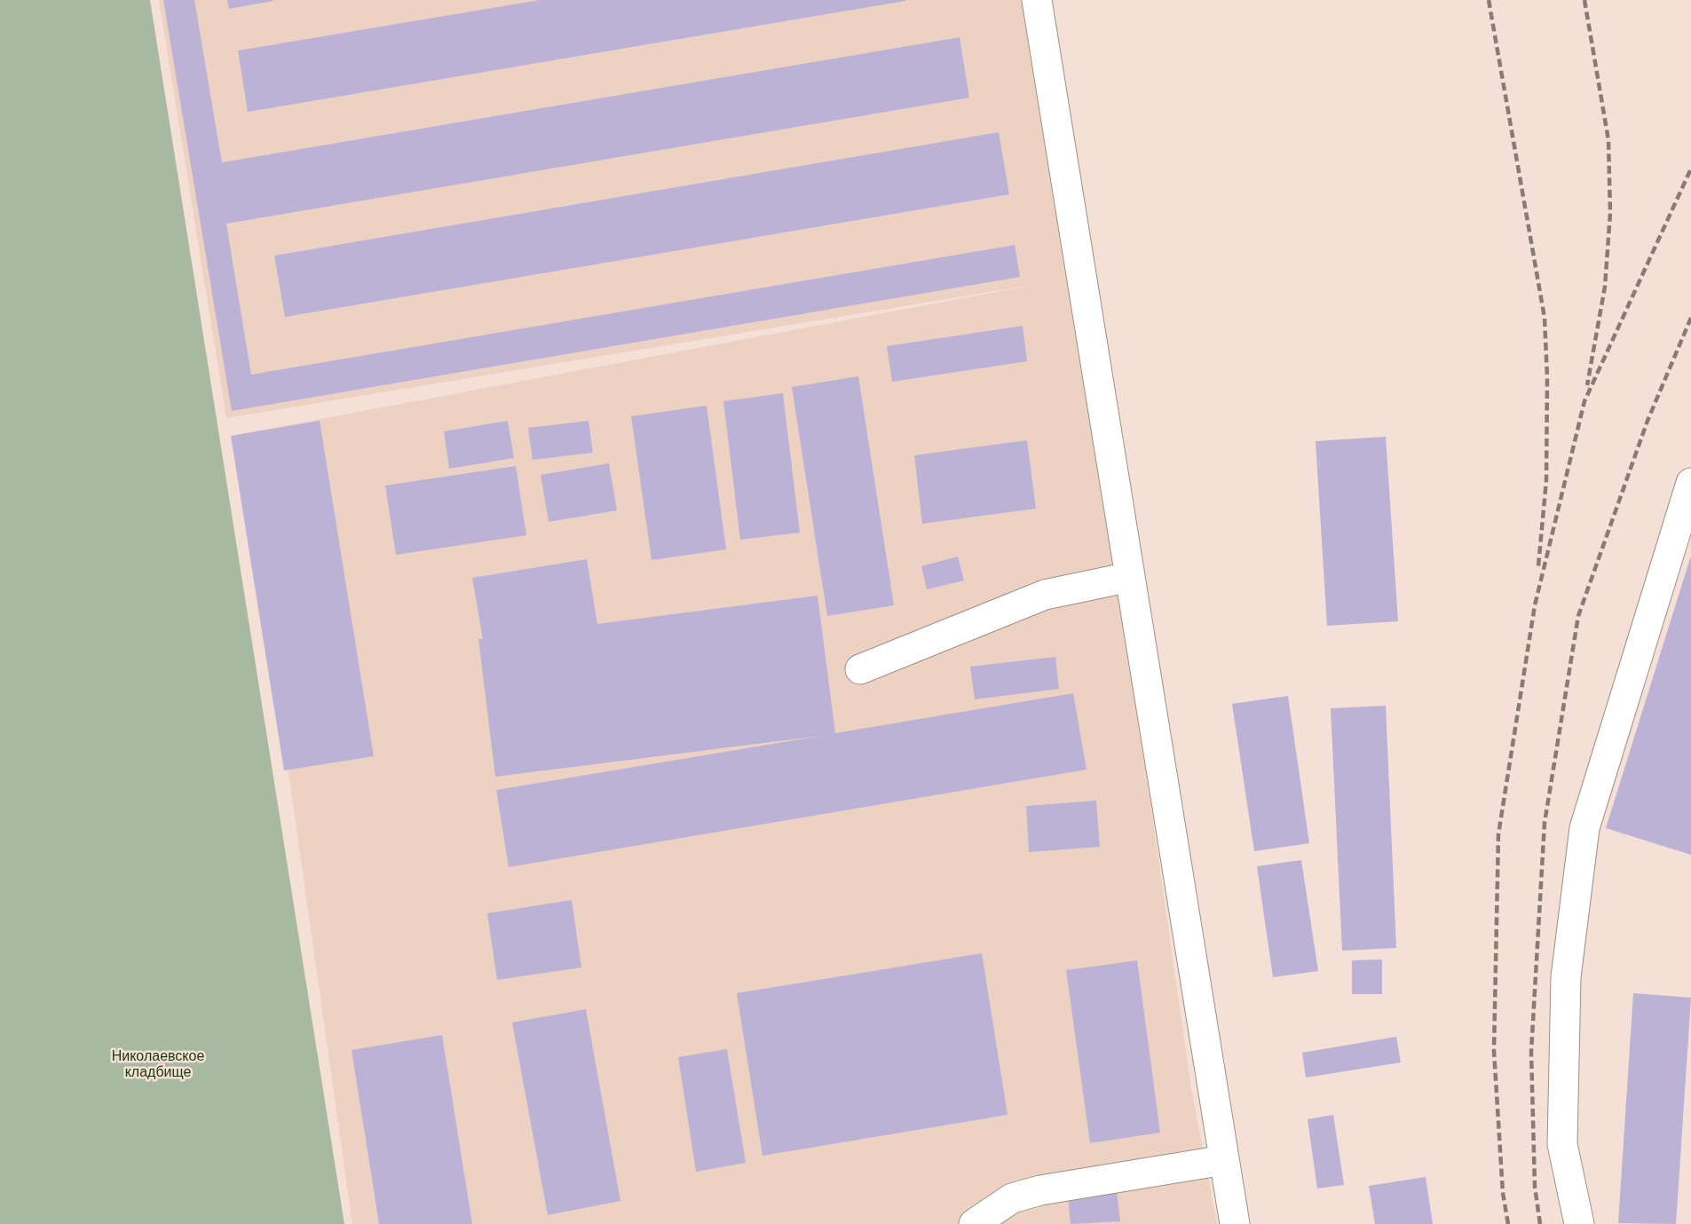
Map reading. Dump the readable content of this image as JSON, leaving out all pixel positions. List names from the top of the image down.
{
  "parks": ["Николаевское кладбище"]
}
